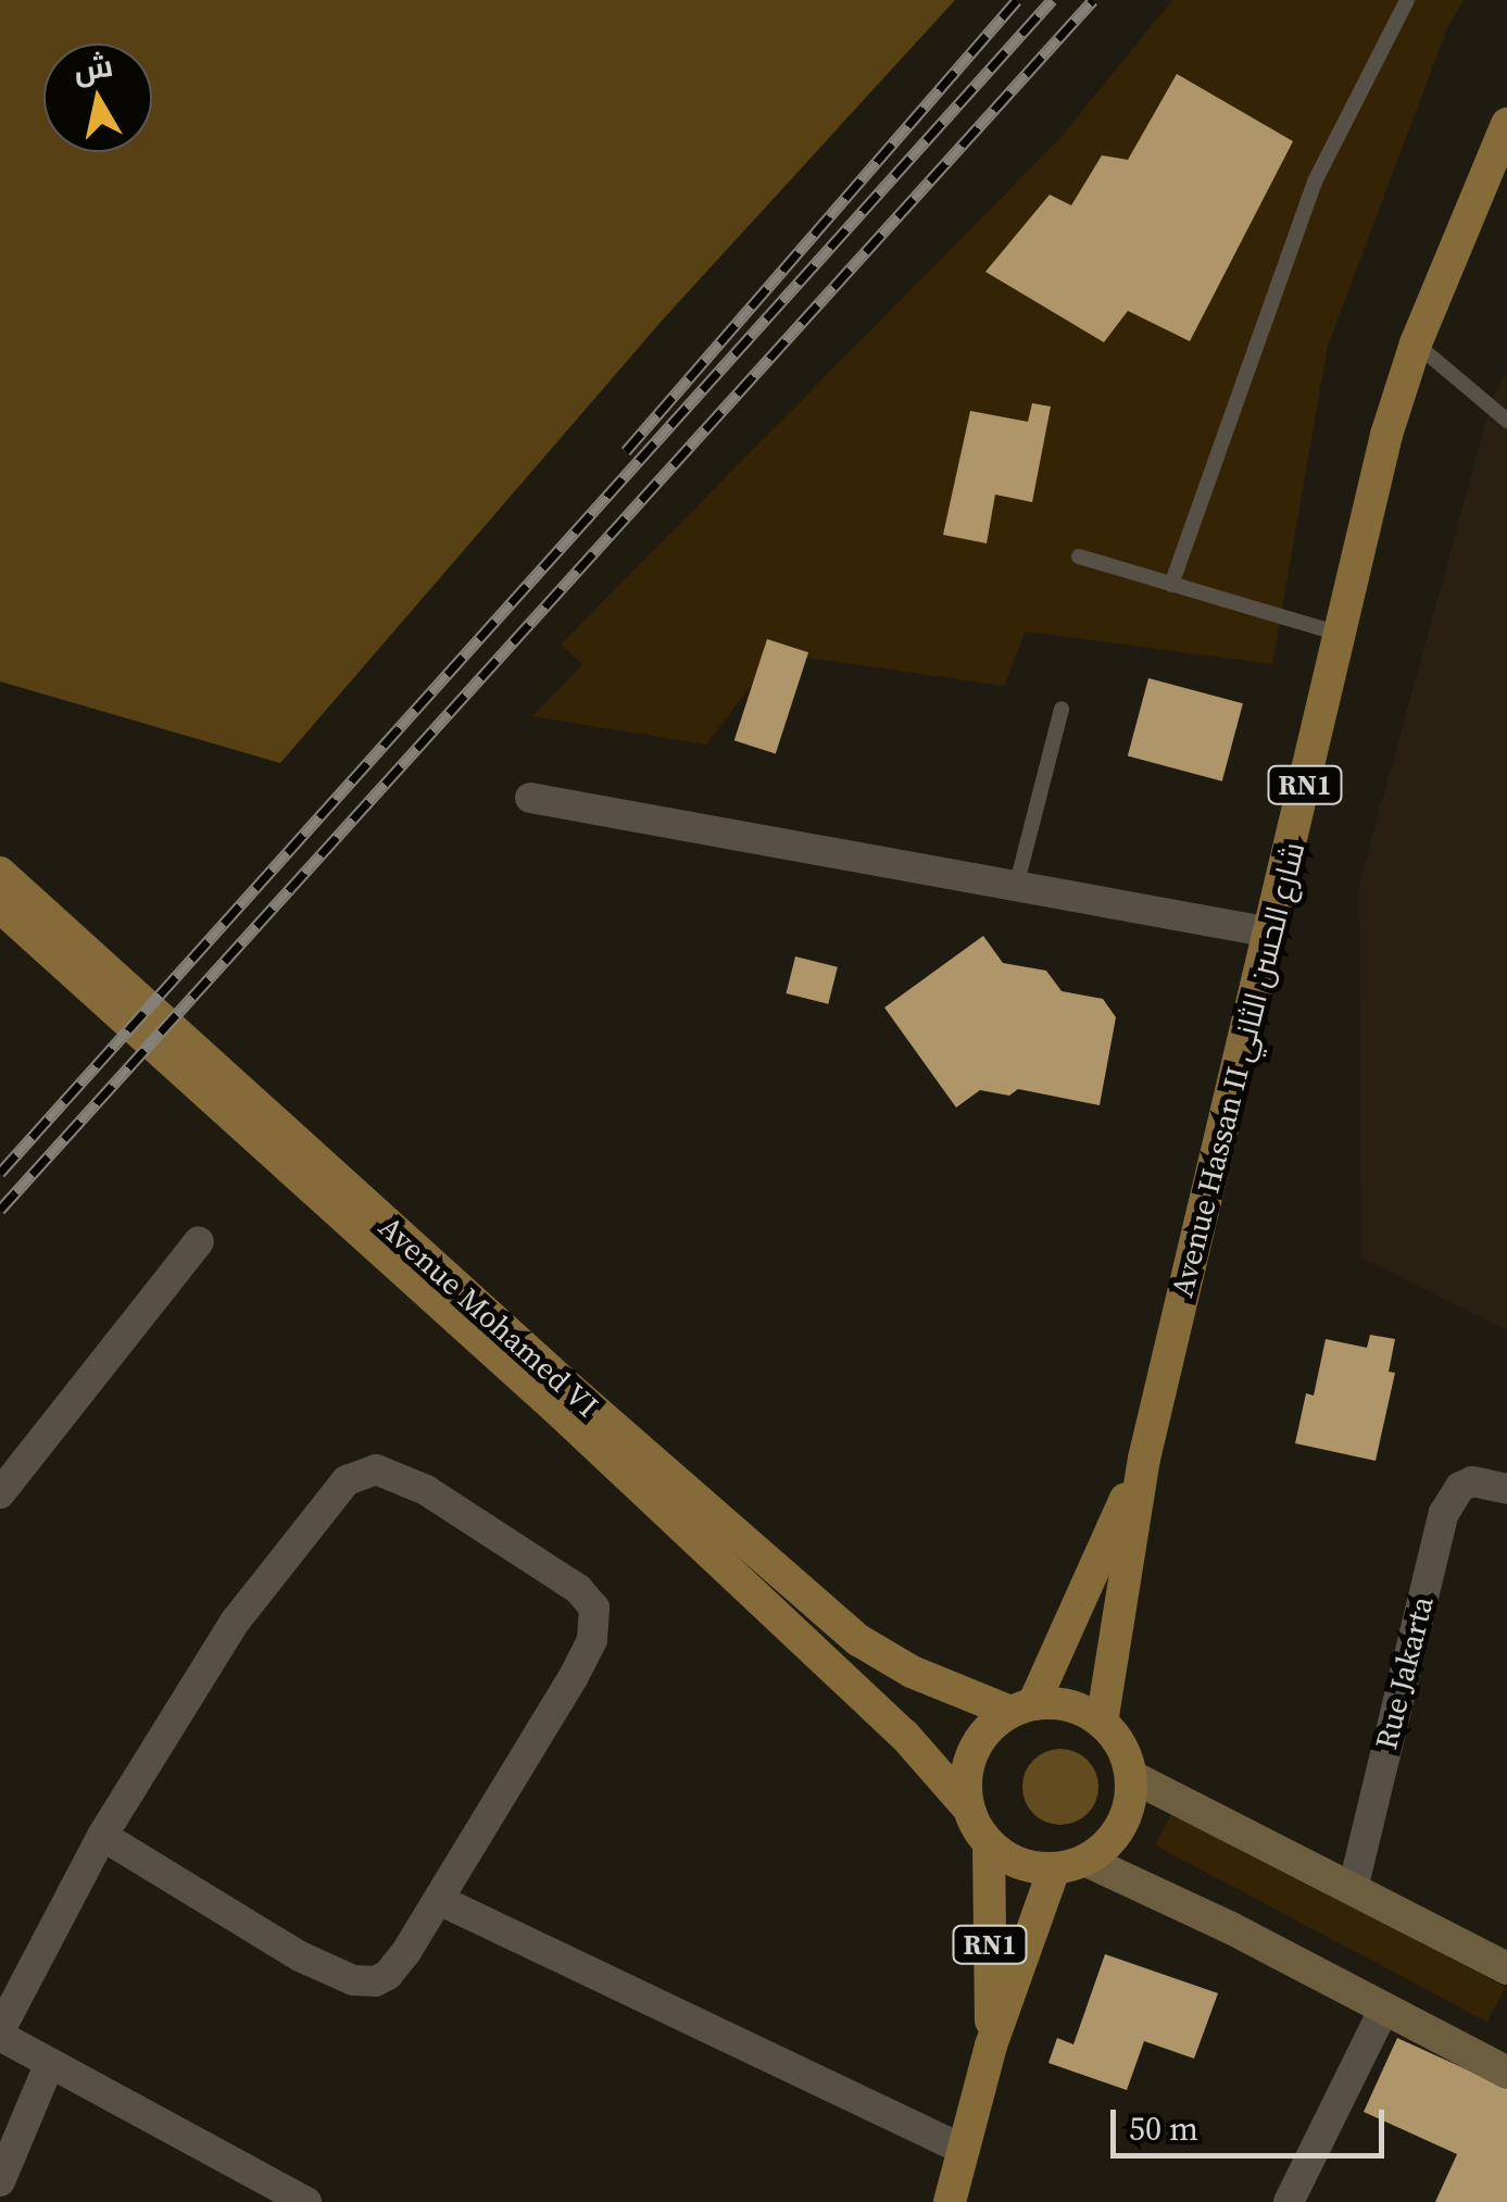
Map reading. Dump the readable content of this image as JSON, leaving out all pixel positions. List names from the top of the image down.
{
  "streets": {
    "main road": ["RN1", "Avenue Hassan II شارع الحسن الثاني", "Avenue Mohamed VI"],
    "street": ["Rue Jakarta"]
  },
  "crossings": [
    ["RN1", "Avenue Hassan II شارع الحسن الثاني"],
    ["RN1", "Avenue Mohamed VI"],
    ["Avenue Hassan II شارع الحسن الثاني", "Avenue Mohamed VI"]
  ],
  "scale_bar": "50 m",
  "north": "top"
}
